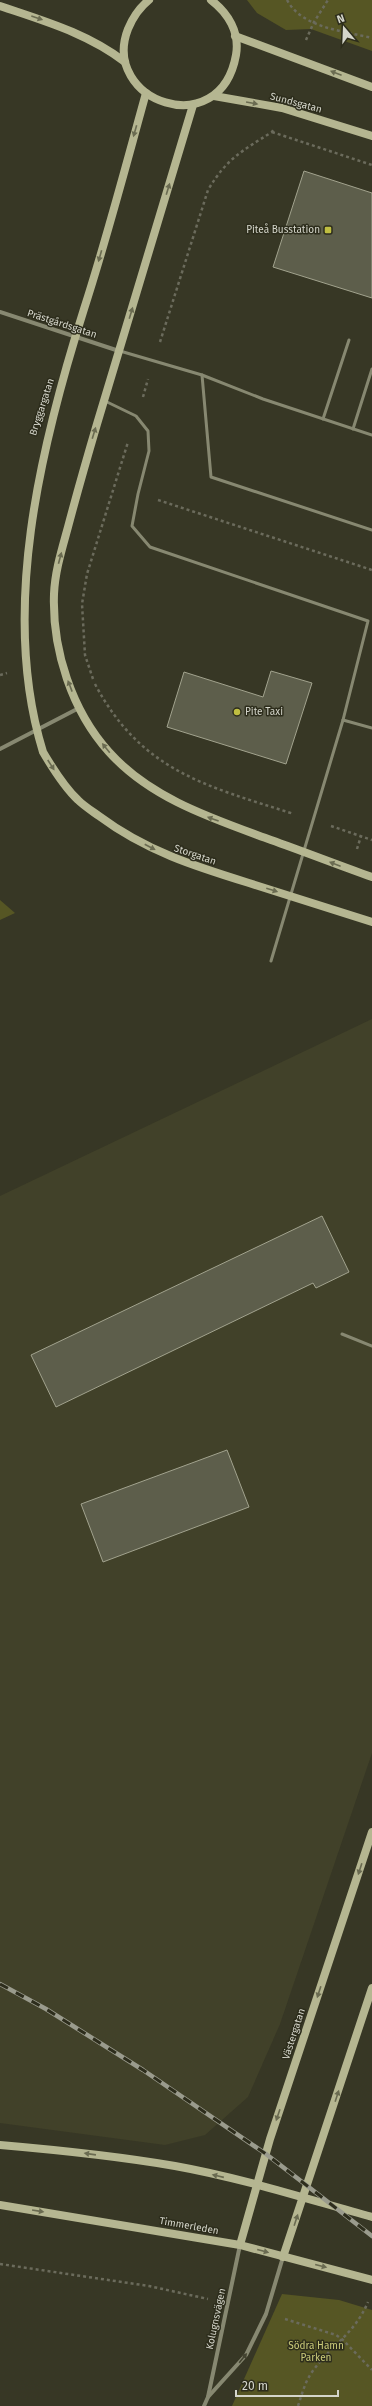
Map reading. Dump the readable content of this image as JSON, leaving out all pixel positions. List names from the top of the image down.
{
  "streets": {
    "street": [
      "Sundsgatan",
      "Prästgårdsgatan",
      "Bryggargatan",
      "Storgatan",
      "Västergatan",
      "Timmerleden",
      "Kolugnsvägen"
    ]
  },
  "crossings": [
    ["Prästgårdsgatan", "Bryggargatan"],
    ["Västergatan", "Timmerleden"],
    ["Västergatan", "Kolugnsvägen"],
    ["Timmerleden", "Kolugnsvägen"]
  ],
  "parks": ["Södra Hamn Parken"],
  "places": {
    "transit": ["Piteå Busstation"],
    "other": ["Pite Taxi"]
  },
  "scale_bar": "20 m",
  "north": "top"
}
